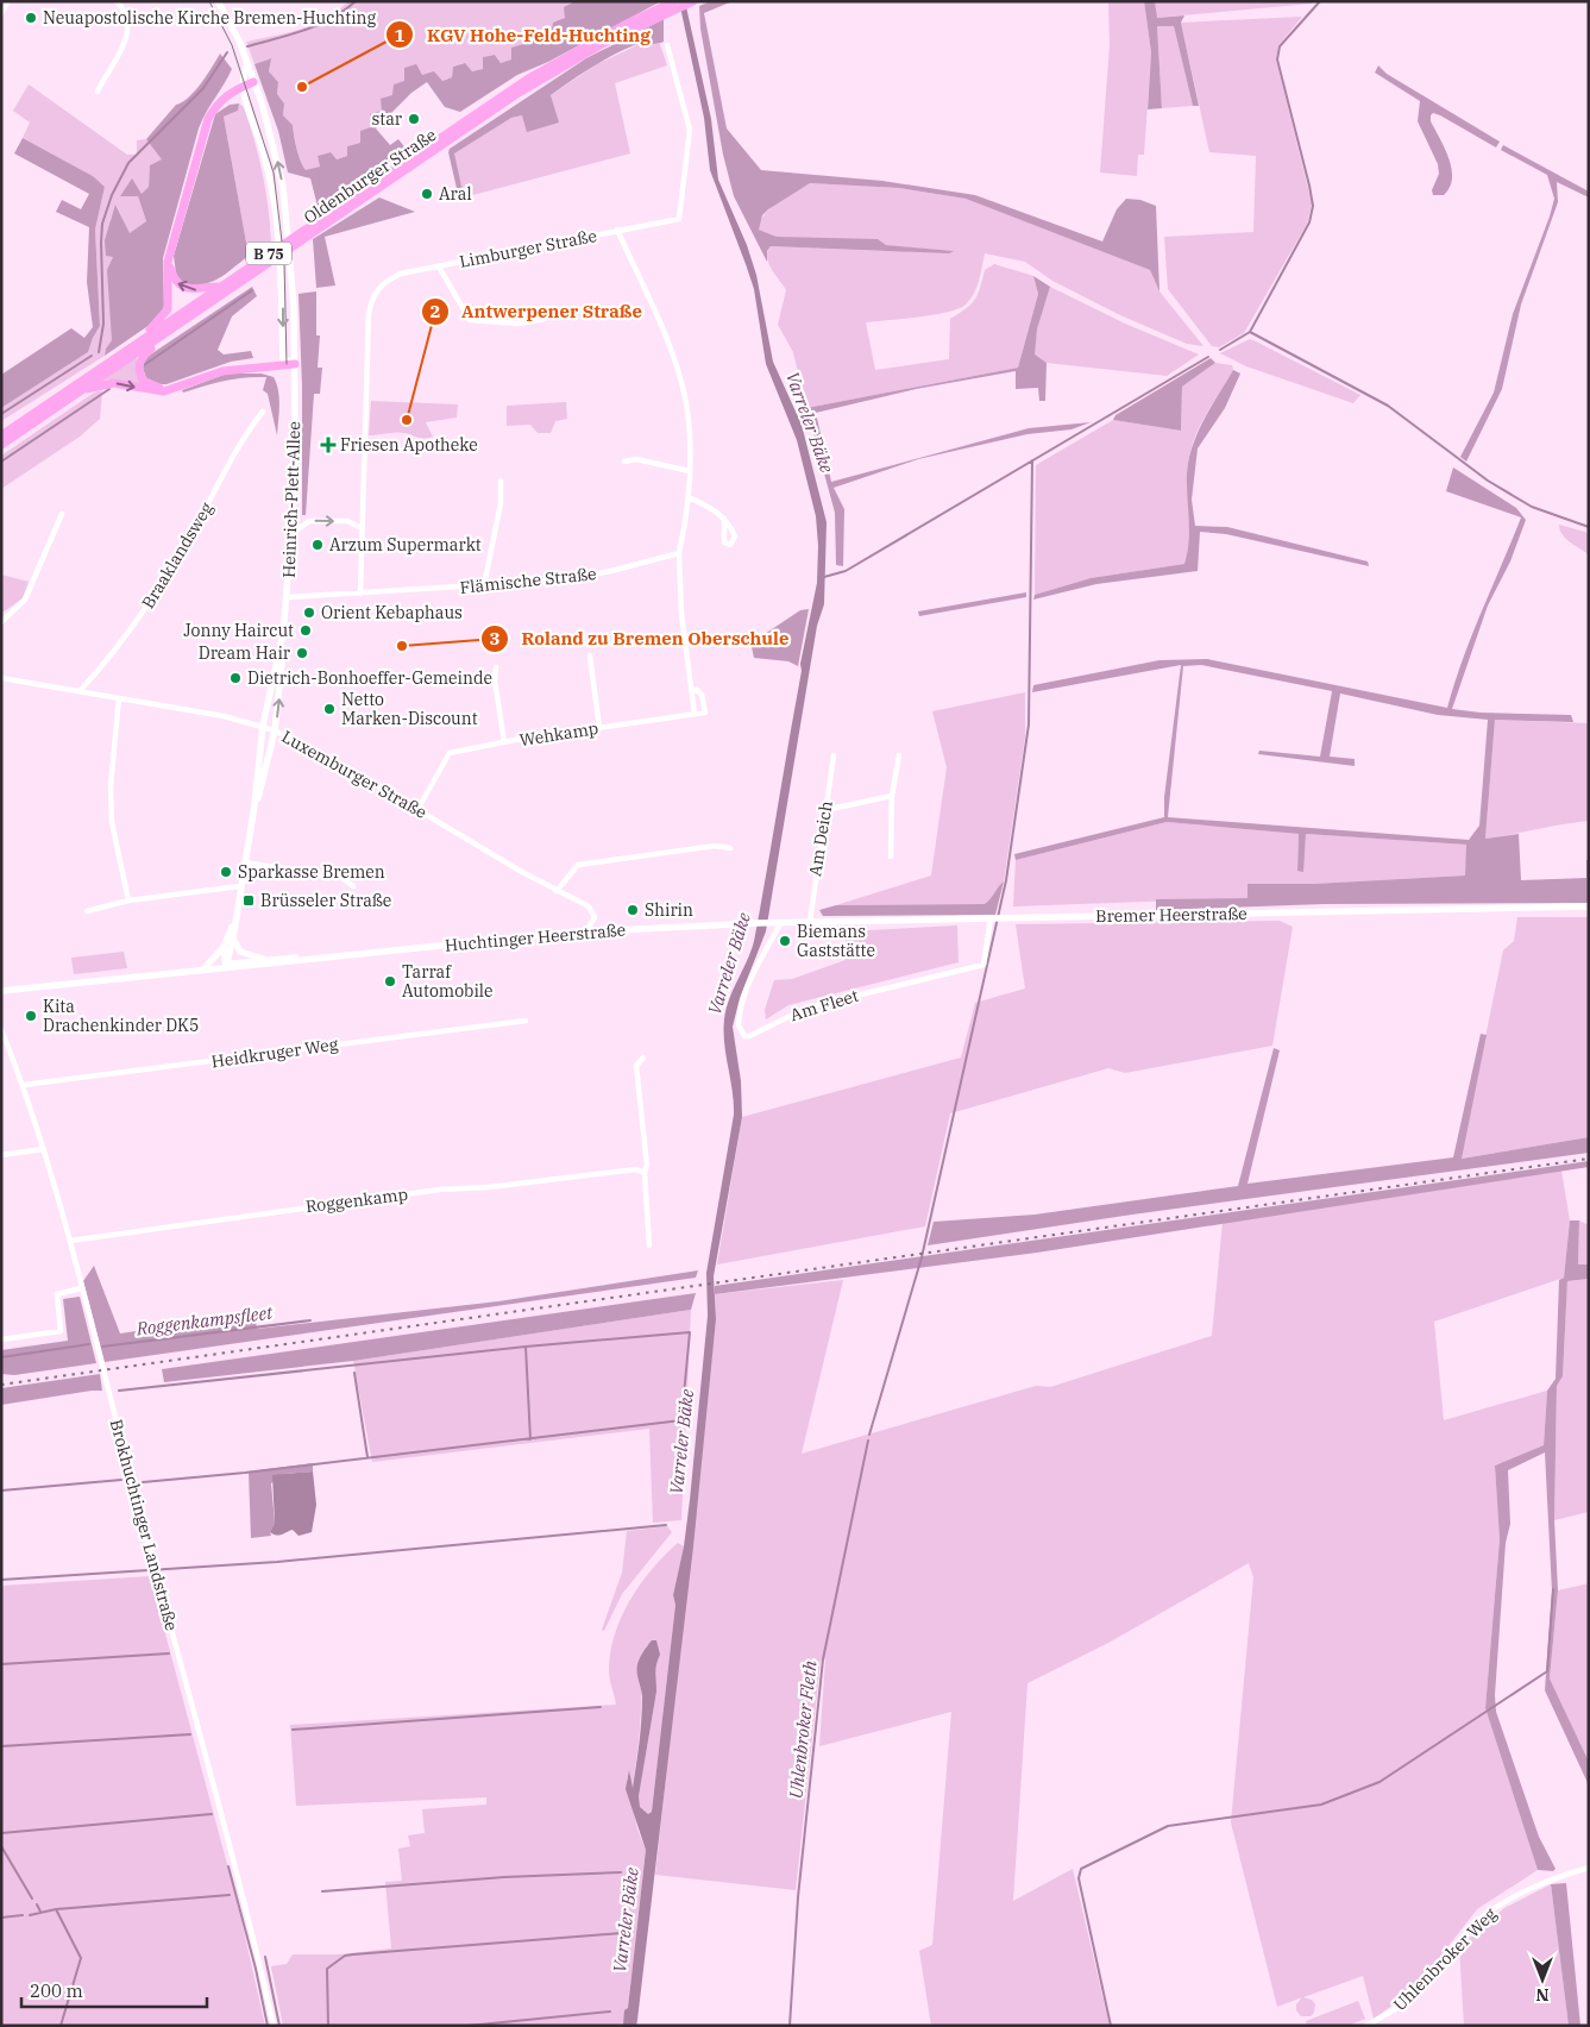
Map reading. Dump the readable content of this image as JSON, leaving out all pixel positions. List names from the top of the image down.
{
  "streets": {
    "highway": ["Oldenburger Straße", "B 75"],
    "main road": ["Heinrich-Plett-Allee", "Bremer Heerstraße", "Huchtinger Heerstraße"],
    "street": [
      "Limburger Straße",
      "Braaklandsweg",
      "Flämische Straße",
      "Wehkamp",
      "Luxemburger Straße",
      "Am Deich",
      "Am Fleet",
      "Heidkruger Weg",
      "Roggenkamp",
      "Brokhuchtinger Landstraße",
      "Uhlenbroker Weg"
    ]
  },
  "crossings": [
    ["Oldenburger Straße", "B 75"],
    ["Heinrich-Plett-Allee", "Flämische Straße"],
    ["Heinrich-Plett-Allee", "Luxemburger Straße"],
    ["Heinrich-Plett-Allee", "Huchtinger Heerstraße"],
    ["Braaklandsweg", "Luxemburger Straße"],
    ["Wehkamp", "Luxemburger Straße"],
    ["Luxemburger Straße", "Huchtinger Heerstraße"],
    ["Am Deich", "Bremer Heerstraße"],
    ["Bremer Heerstraße", "Huchtinger Heerstraße"],
    ["Bremer Heerstraße", "Am Fleet"],
    ["Heidkruger Weg", "Brokhuchtinger Landstraße"],
    ["Roggenkamp", "Brokhuchtinger Landstraße"]
  ],
  "water": ["Varreler Bäke", "Roggenkampsfleet", "Uhlenbroker Fleth"],
  "places": {
    "other": [
      "Neuapostolische Kirche Bremen-Huchting",
      "KGV Hohe-Feld-Huchting",
      "star",
      "Aral",
      "Antwerpener Straße",
      "Arzum Supermarkt",
      "Orient Kebaphaus",
      "Jonny Haircut",
      "Roland zu Bremen Oberschule",
      "Dream Hair",
      "Dietrich-Bonhoeffer-Gemeinde",
      "Netto Marken-Discount",
      "Sparkasse Bremen",
      "Shirin",
      "Biemans Gaststätte",
      "Tarraf Automobile",
      "Kita Drachenkinder DK5"
    ],
    "health": ["Friesen Apotheke"],
    "transit": ["Brüsseler Straße"]
  },
  "scale_bar": "200 m",
  "north": "bottom"
}
